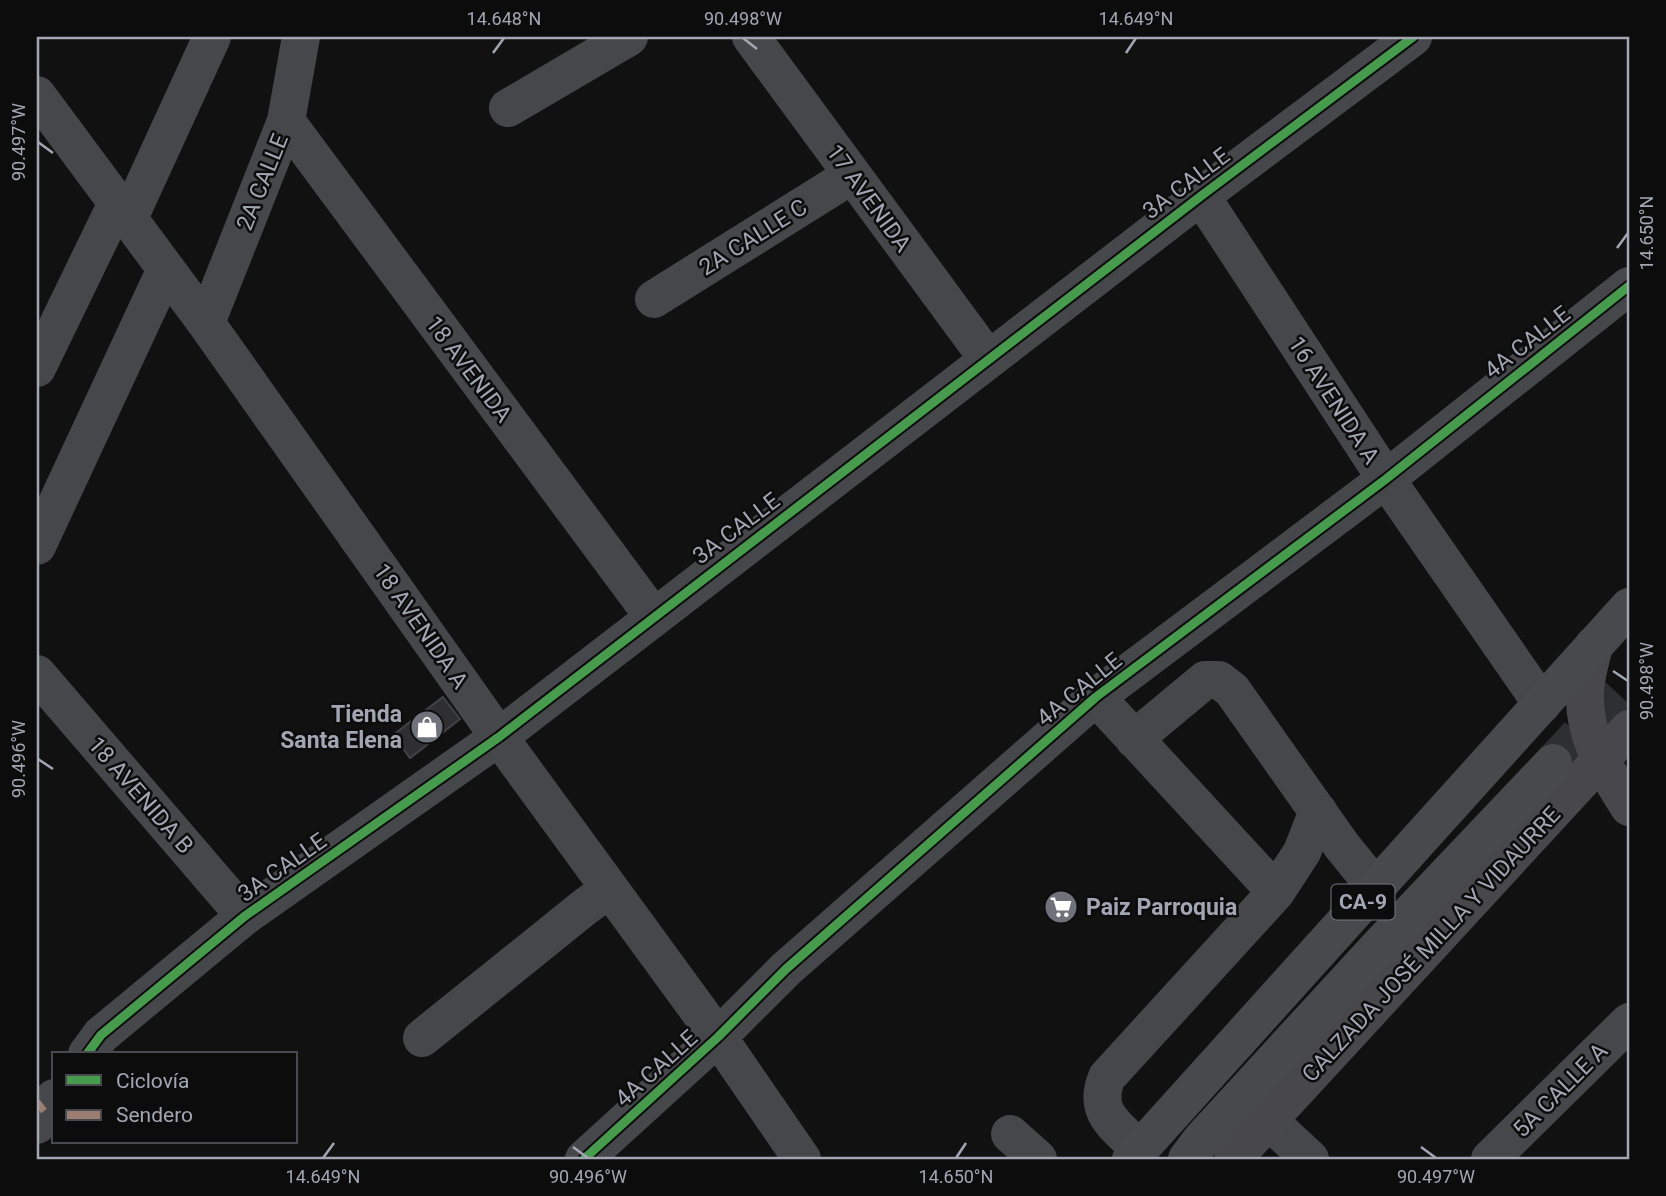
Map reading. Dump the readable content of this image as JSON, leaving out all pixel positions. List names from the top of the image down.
{
  "streets": {
    "highway": ["CA-9", "CALZADA JOSÉ MILLA Y VIDAURRE"],
    "street": [
      "2A CALLE",
      "3A CALLE",
      "17 AVENIDA",
      "2A CALLE C",
      "4A CALLE",
      "18 AVENIDA",
      "16 AVENIDA A",
      "18 AVENIDA A",
      "18 AVENIDA B",
      "5A CALLE A"
    ]
  },
  "crossings": [
    ["2A CALLE", "18 AVENIDA"],
    ["2A CALLE", "18 AVENIDA A"],
    ["3A CALLE", "17 AVENIDA"],
    ["3A CALLE", "18 AVENIDA"],
    ["3A CALLE", "16 AVENIDA A"],
    ["3A CALLE", "18 AVENIDA A"],
    ["3A CALLE", "18 AVENIDA B"],
    ["17 AVENIDA", "2A CALLE C"],
    ["4A CALLE", "16 AVENIDA A"],
    ["4A CALLE", "18 AVENIDA A"],
    ["16 AVENIDA A", "CA-9"]
  ],
  "places": {
    "shop": ["Tienda Santa Elena"],
    "supermarket": ["Paiz Parroquia"]
  },
  "legend": ["Ciclovía", "Sendero"],
  "coordinates": [
    "14.648°N",
    "90.498°W",
    "14.649°N",
    "90.497°W",
    "14.650°N",
    "90.496°W"
  ]
}
